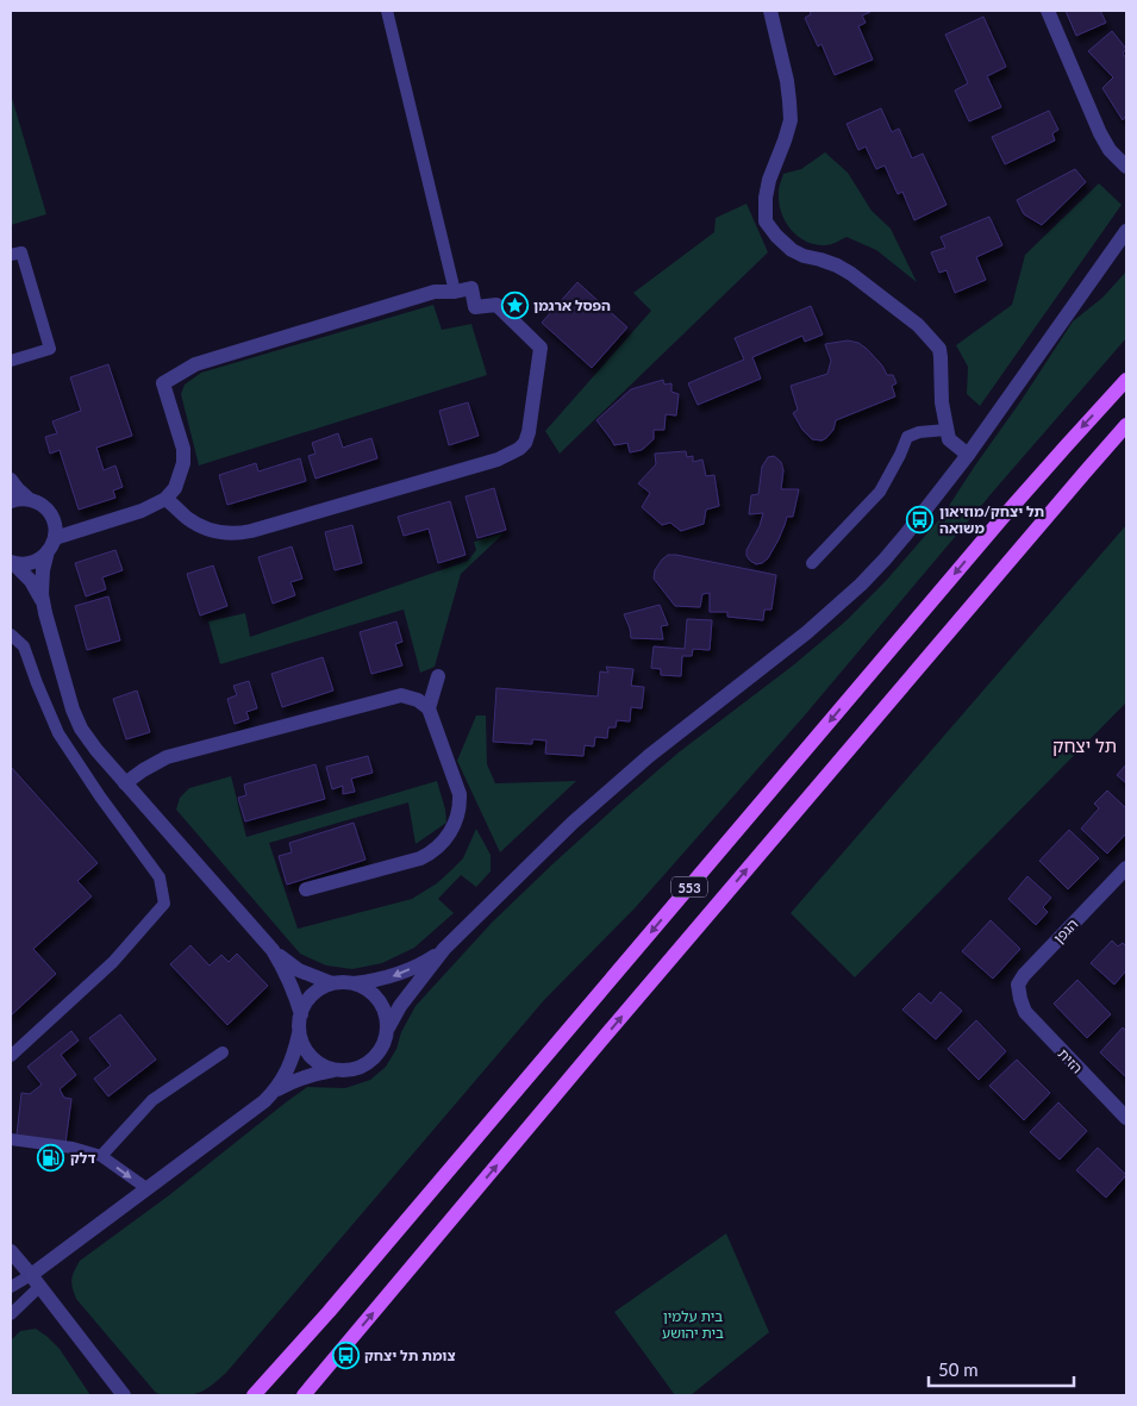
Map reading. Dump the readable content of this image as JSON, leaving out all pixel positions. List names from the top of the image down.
{
  "streets": {
    "main road": ["553"],
    "street": ["הגפן", "הזית"]
  },
  "crossings": [
    ["הגפן", "הזית"]
  ],
  "districts": ["תל יצחק"],
  "parks": ["בית עלמין בית יהושע"],
  "places": {
    "place": ["הפסל ארגמן"],
    "bus stop": ["תל יצחק/מוזיאון משואה", "צומת תל יצחק"],
    "fuel station": ["דלק"]
  },
  "scale_bar": "50 m"
}
